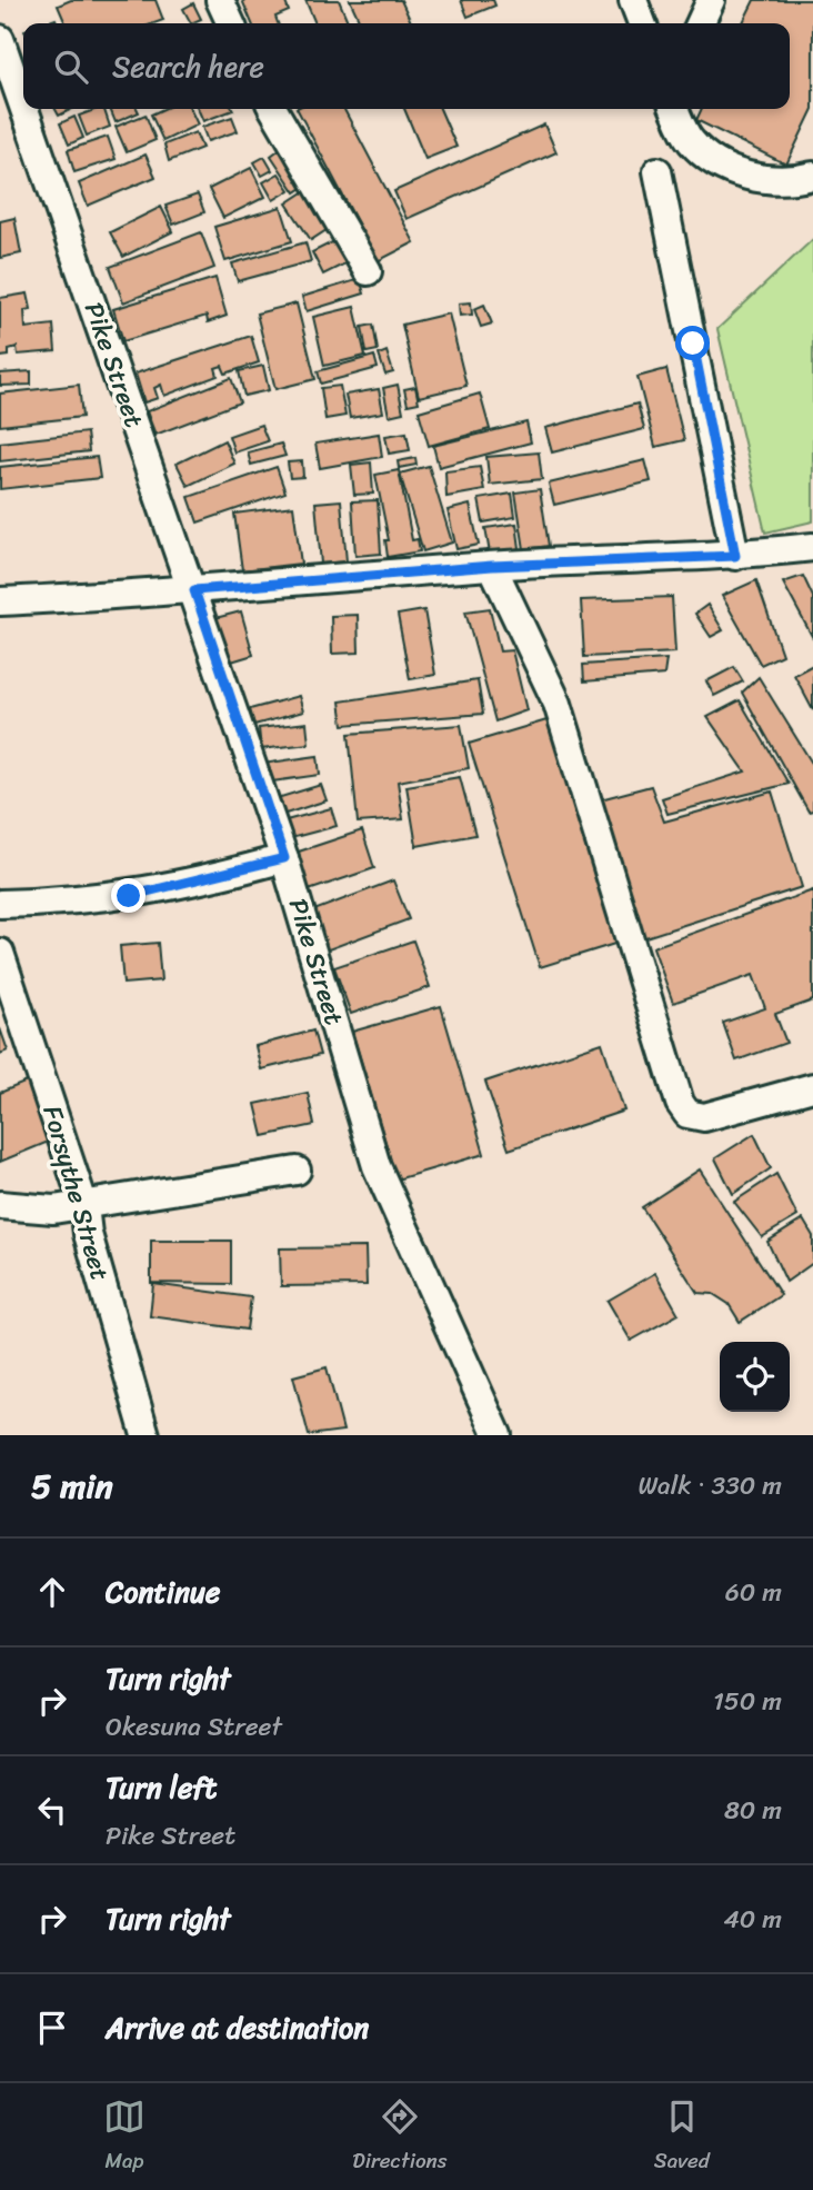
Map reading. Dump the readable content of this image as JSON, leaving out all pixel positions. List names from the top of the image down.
{
  "streets": {
    "street": ["Pike Street", "Forsythe Street"]
  },
  "page": {
    "search": "Search here",
    "heading": ["5 min", "Walk · 330 m"],
    "list": [
      ["Continue", "60 m"],
      ["Turn right", "Okesuna Street", "150 m"],
      ["Turn left", "Pike Street", "80 m"],
      ["Turn right", "40 m"],
      "Arrive at destination"
    ],
    "nav": ["Map", "Directions", "Saved"]
  }
}
